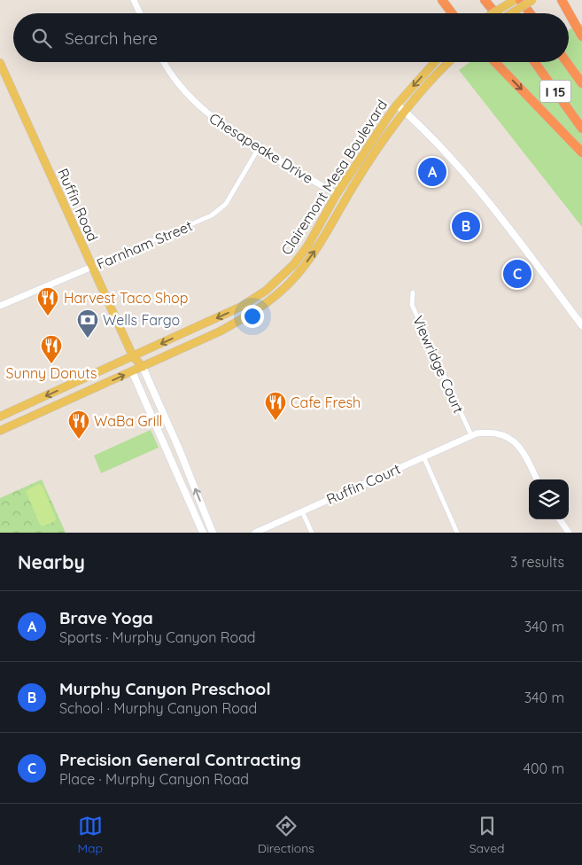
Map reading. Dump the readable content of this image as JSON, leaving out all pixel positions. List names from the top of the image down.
{
  "streets": {
    "highway": ["I 15"],
    "main road": ["Clairemont Mesa Boulevard", "Ruffin Road"],
    "street": [
      "Chesapeake Drive",
      "Farnham Street",
      "Viewridge Court",
      "Ruffin Court"
    ]
  },
  "crossings": [
    ["Chesapeake Drive", "Clairemont Mesa Boulevard"],
    ["Chesapeake Drive", "Farnham Street"],
    ["Clairemont Mesa Boulevard", "Ruffin Road"],
    ["Ruffin Road", "Farnham Street"],
    ["Viewridge Court", "Ruffin Court"]
  ],
  "places": {
    "restaurant": [
      "Harvest Taco Shop",
      "Sunny Donuts",
      "Cafe Fresh",
      "WaBa Grill"
    ],
    "bank": ["Wells Fargo"]
  },
  "page": {
    "search": "Search here",
    "pins": ["A", "B", "C"],
    "heading": ["Nearby", "3 results"],
    "list": [
      {
        "mark": "A",
        "name": "Brave Yoga",
        "note": "Sports · Murphy Canyon Road",
        "value": "340 m"
      },
      {
        "mark": "B",
        "name": "Murphy Canyon Preschool",
        "note": "School · Murphy Canyon Road",
        "value": "340 m"
      },
      {
        "mark": "C",
        "name": "Precision General Contracting",
        "note": "Place · Murphy Canyon Road",
        "value": "400 m"
      }
    ],
    "nav": ["Map", "Directions", "Saved"]
  }
}
